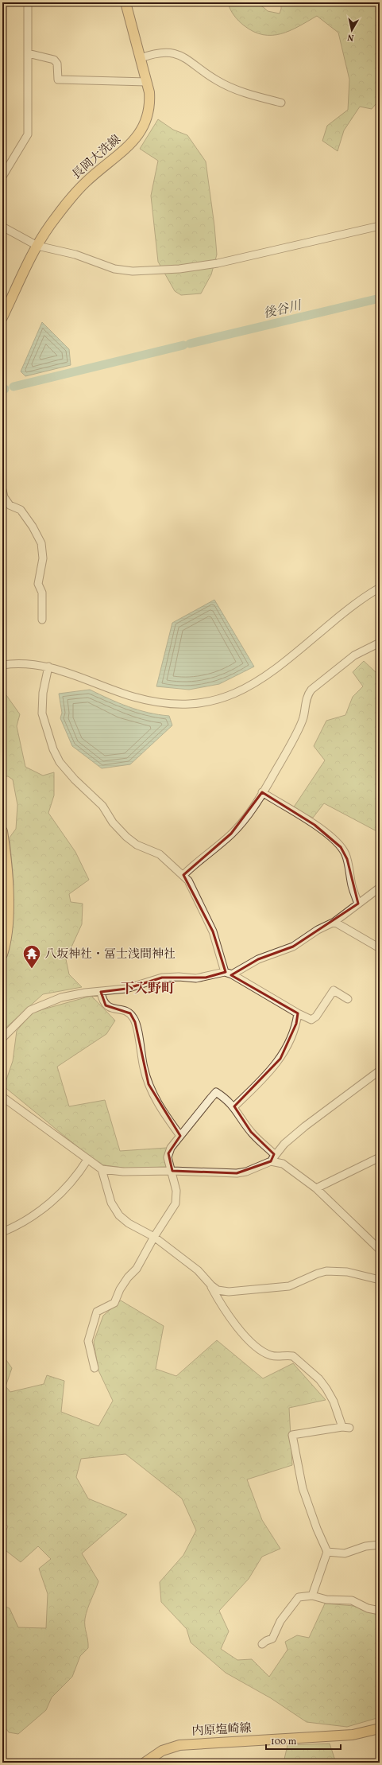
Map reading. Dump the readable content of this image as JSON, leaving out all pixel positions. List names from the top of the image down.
{
  "streets": {
    "main road": ["長岡大洗線", "内原塩崎線"]
  },
  "districts": ["下入野町"],
  "water": ["後谷川"],
  "places": {
    "temple": ["八坂神社・冨士浅間神社"]
  },
  "scale_bar": "100 m",
  "north": "bottom"
}
